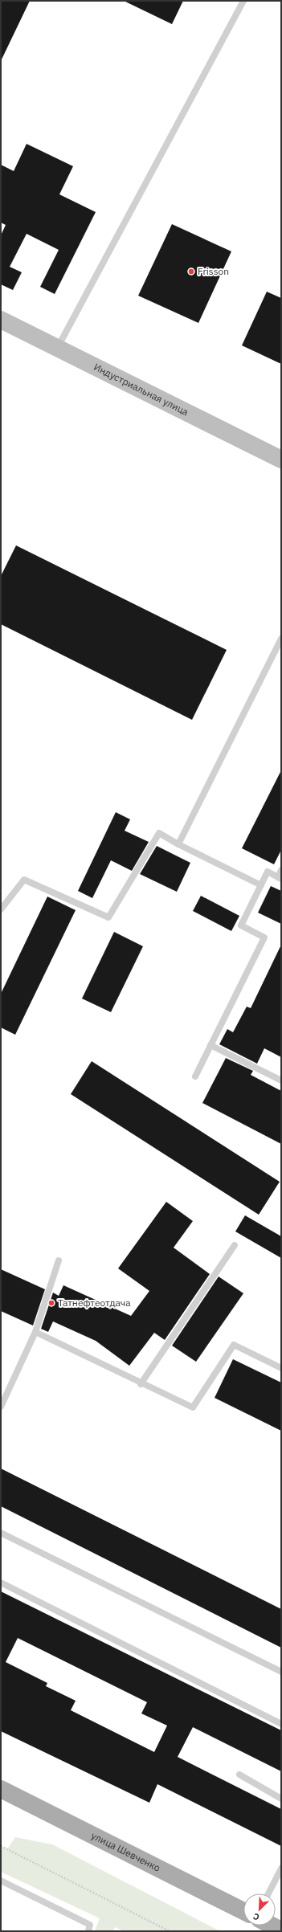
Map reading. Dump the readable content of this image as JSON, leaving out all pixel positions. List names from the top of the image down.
{
  "streets": {
    "main road": ["улица Шевченко"],
    "street": ["Индустриальная улица"]
  },
  "places": ["Frisson", "Татнефтеотдача"],
  "north": "bottom left"
}
